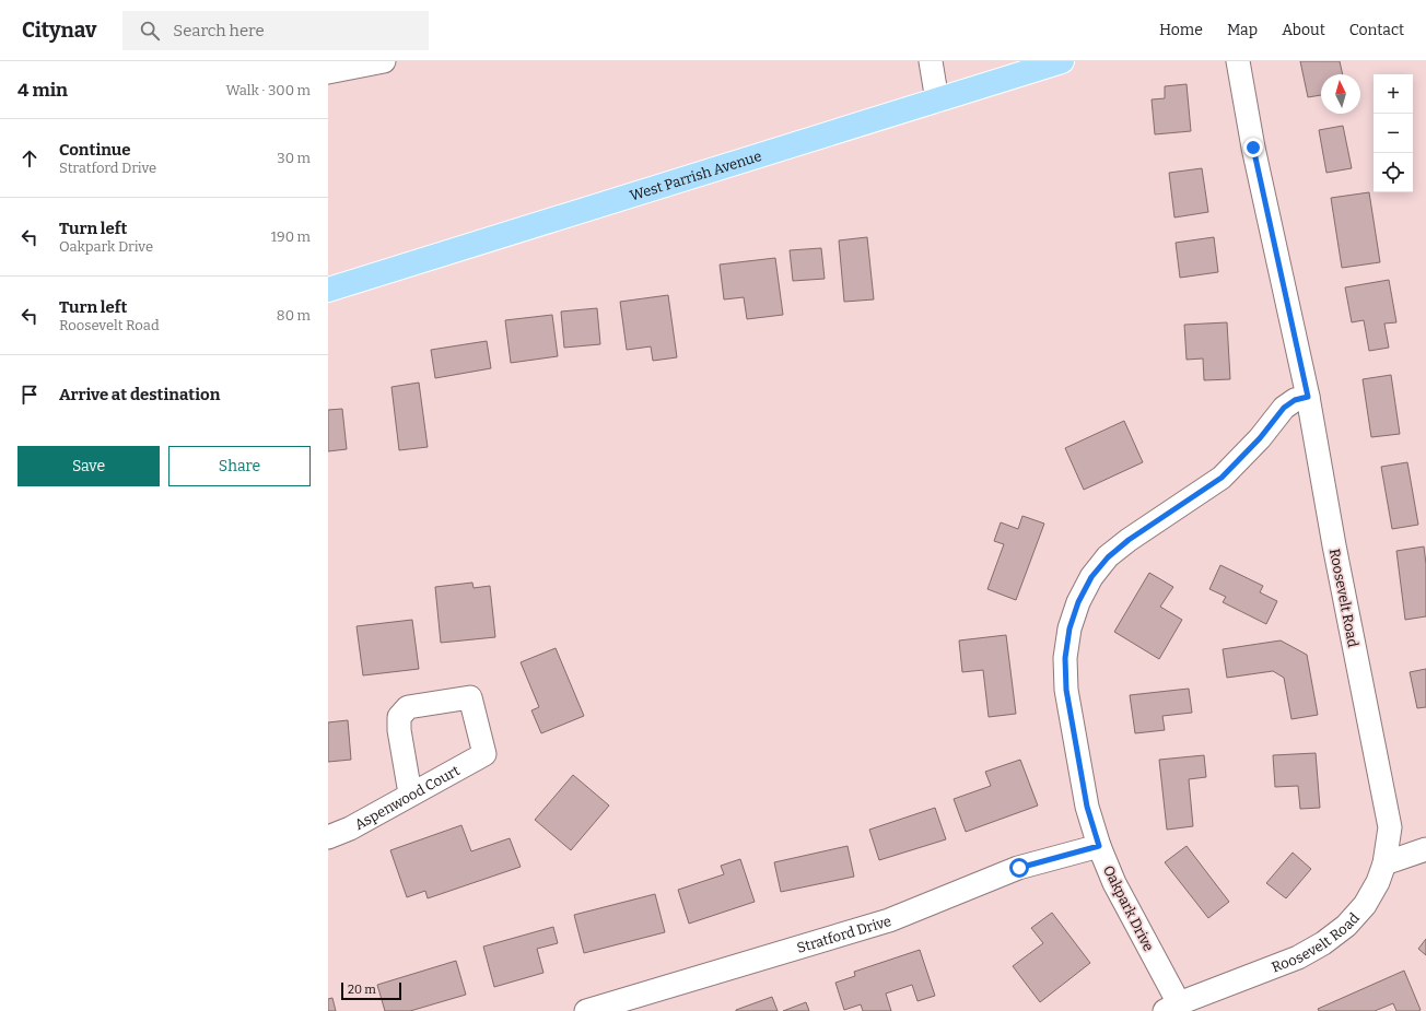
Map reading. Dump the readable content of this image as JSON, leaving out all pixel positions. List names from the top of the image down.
{
  "streets": {
    "main road": ["West Parrish Avenue"],
    "street": [
      "Roosevelt Road",
      "Aspenwood Court",
      "Oakpark Drive",
      "Stratford Drive"
    ]
  },
  "crossings": [
    ["Roosevelt Road", "Oakpark Drive"],
    ["Oakpark Drive", "Stratford Drive"]
  ],
  "scale_bar": "20 m",
  "north": "top",
  "page": {
    "header": "Citynav",
    "search": "Search here",
    "nav": [
      "Home",
      "Map",
      "About",
      "Contact"
    ],
    "heading": ["4 min", "Walk · 300 m"],
    "map_buttons": ["+", "−"],
    "list": [
      ["Continue", "Stratford Drive", "30 m"],
      ["Turn left", "Oakpark Drive", "190 m"],
      ["Turn left", "Roosevelt Road", "80 m"],
      "Arrive at destination"
    ],
    "buttons": ["Save", "Share"],
    "scale": "20 m"
  }
}
